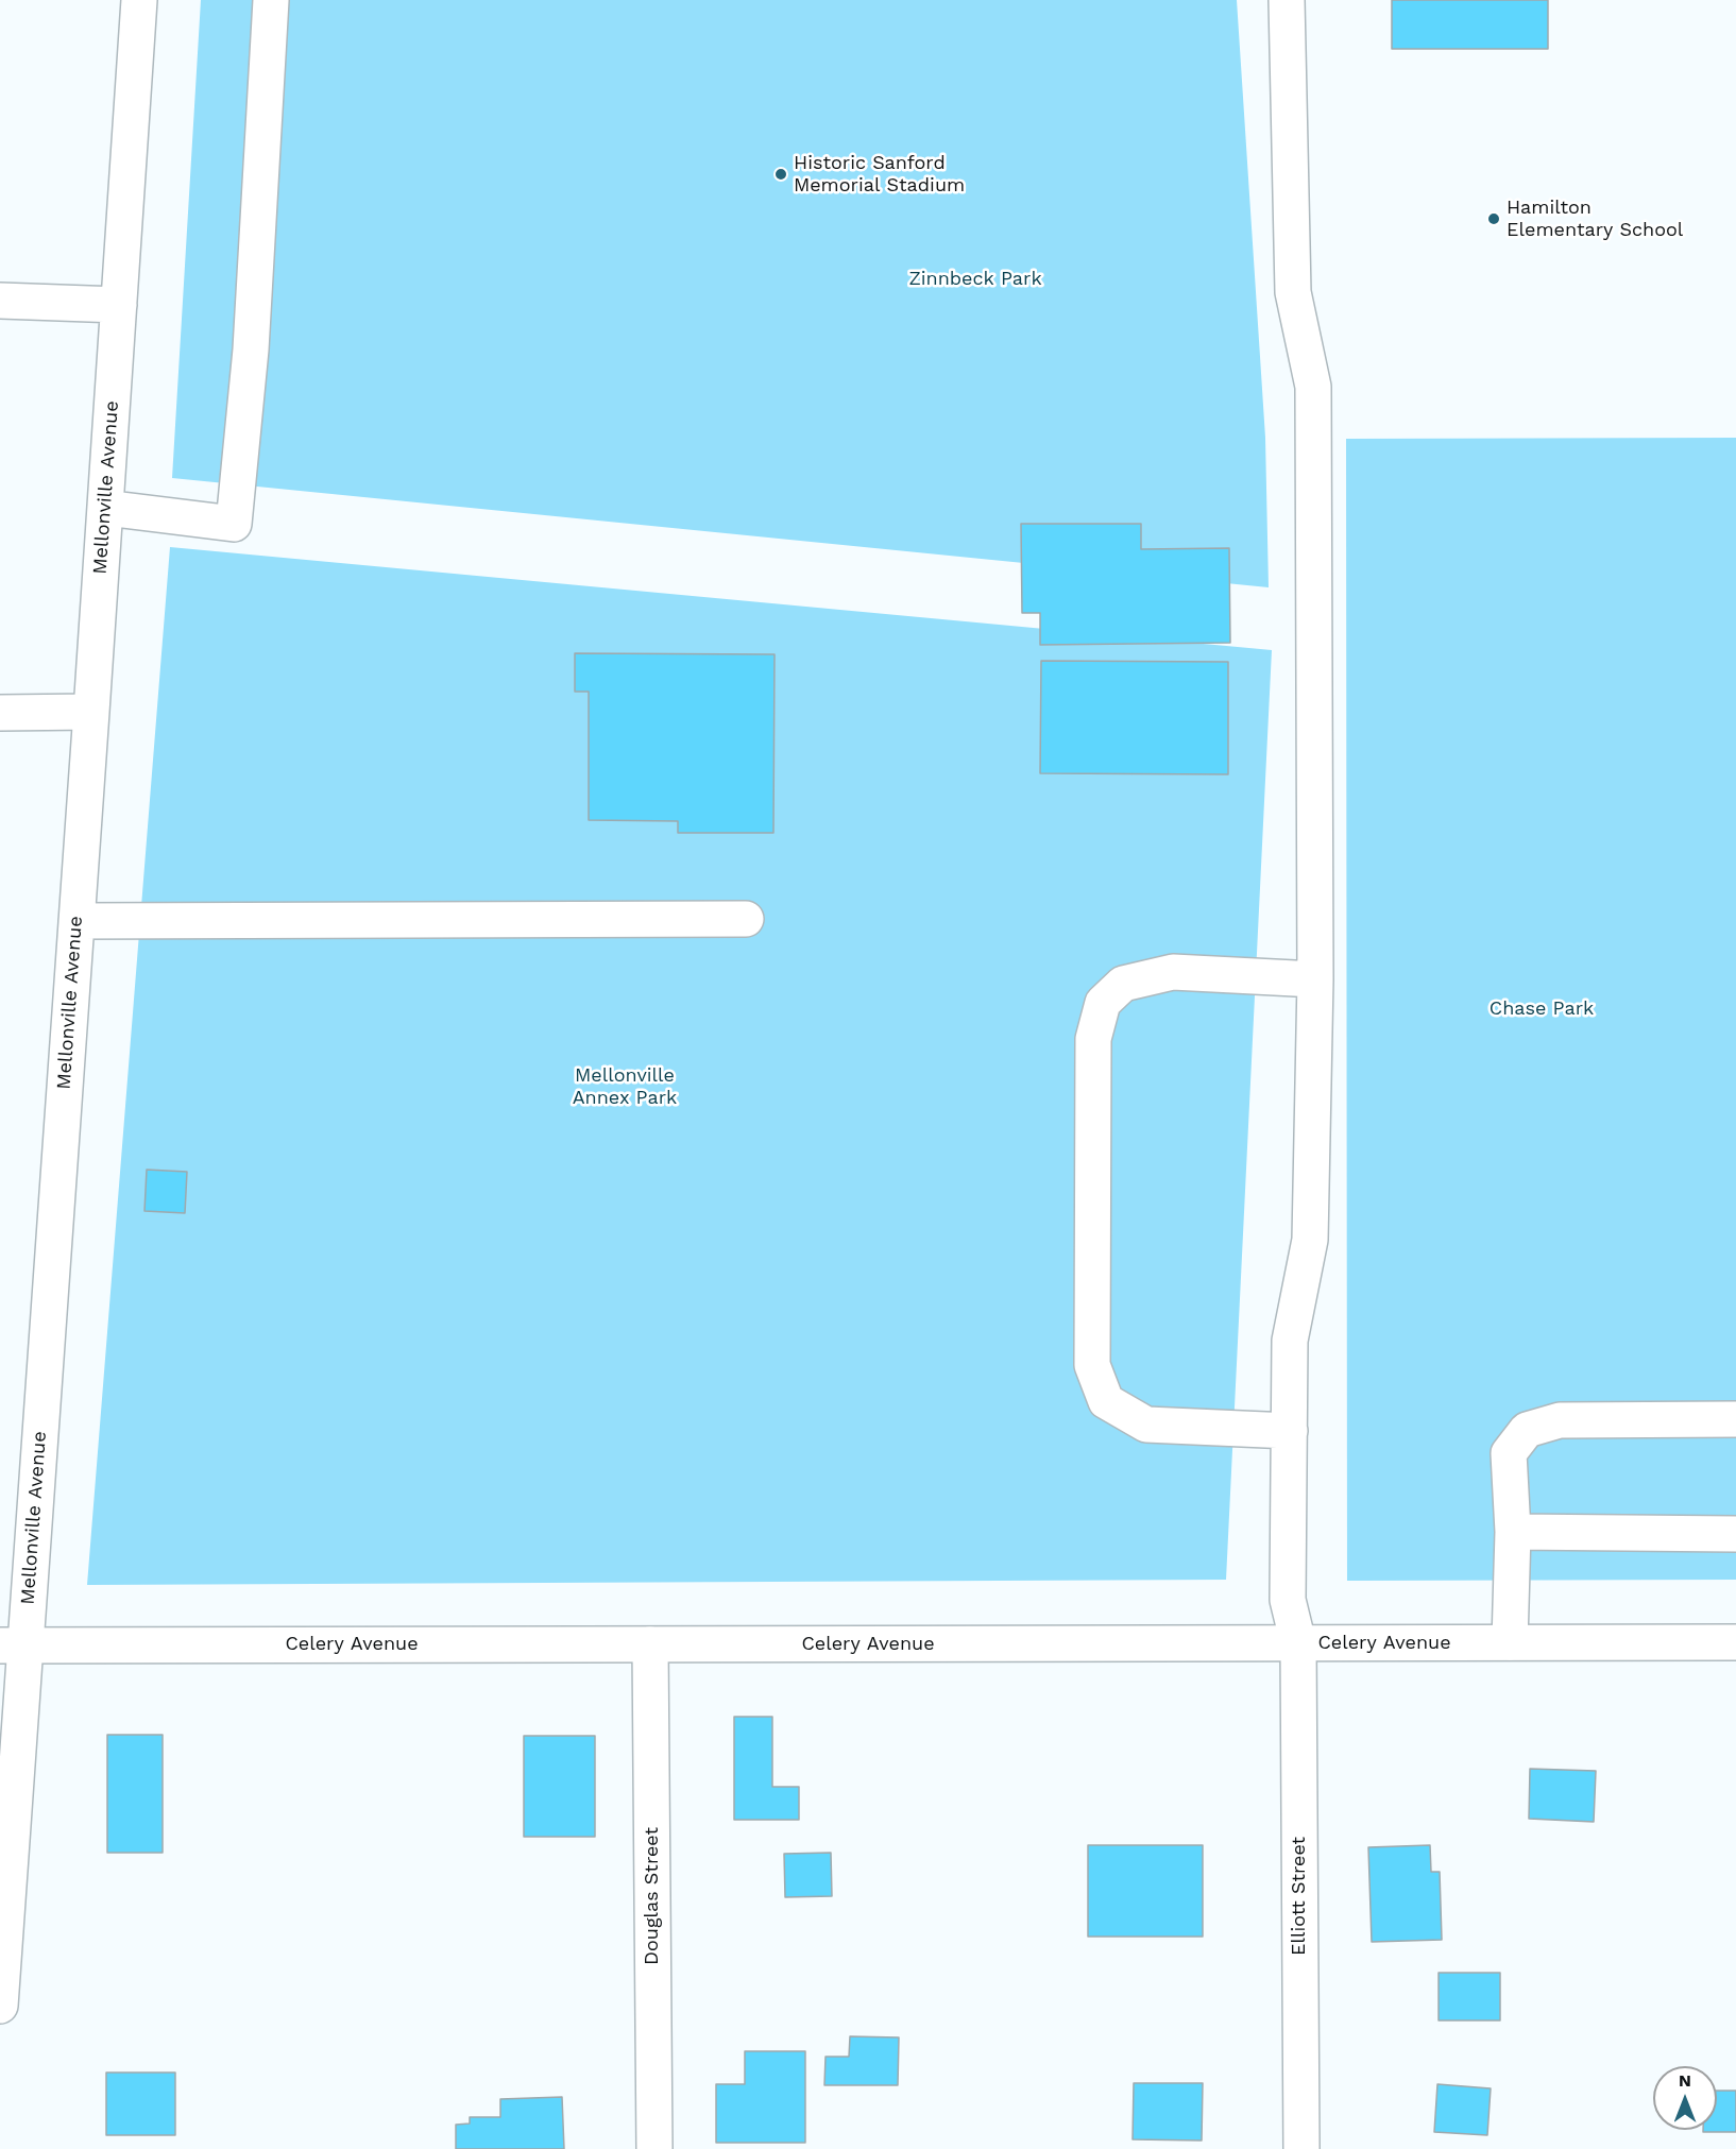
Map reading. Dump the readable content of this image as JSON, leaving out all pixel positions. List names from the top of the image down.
{
  "streets": {
    "street": [
      "Mellonville Avenue",
      "Celery Avenue",
      "Douglas Street",
      "Elliott Street"
    ]
  },
  "crossings": [
    ["Mellonville Avenue", "Celery Avenue"],
    ["Celery Avenue", "Douglas Street"],
    ["Celery Avenue", "Elliott Street"]
  ],
  "parks": ["Zinnbeck Park", "Chase Park", "Mellonville Annex Park"],
  "places": ["Historic Sanford Memorial Stadium", "Hamilton Elementary School"],
  "north": "top"
}
